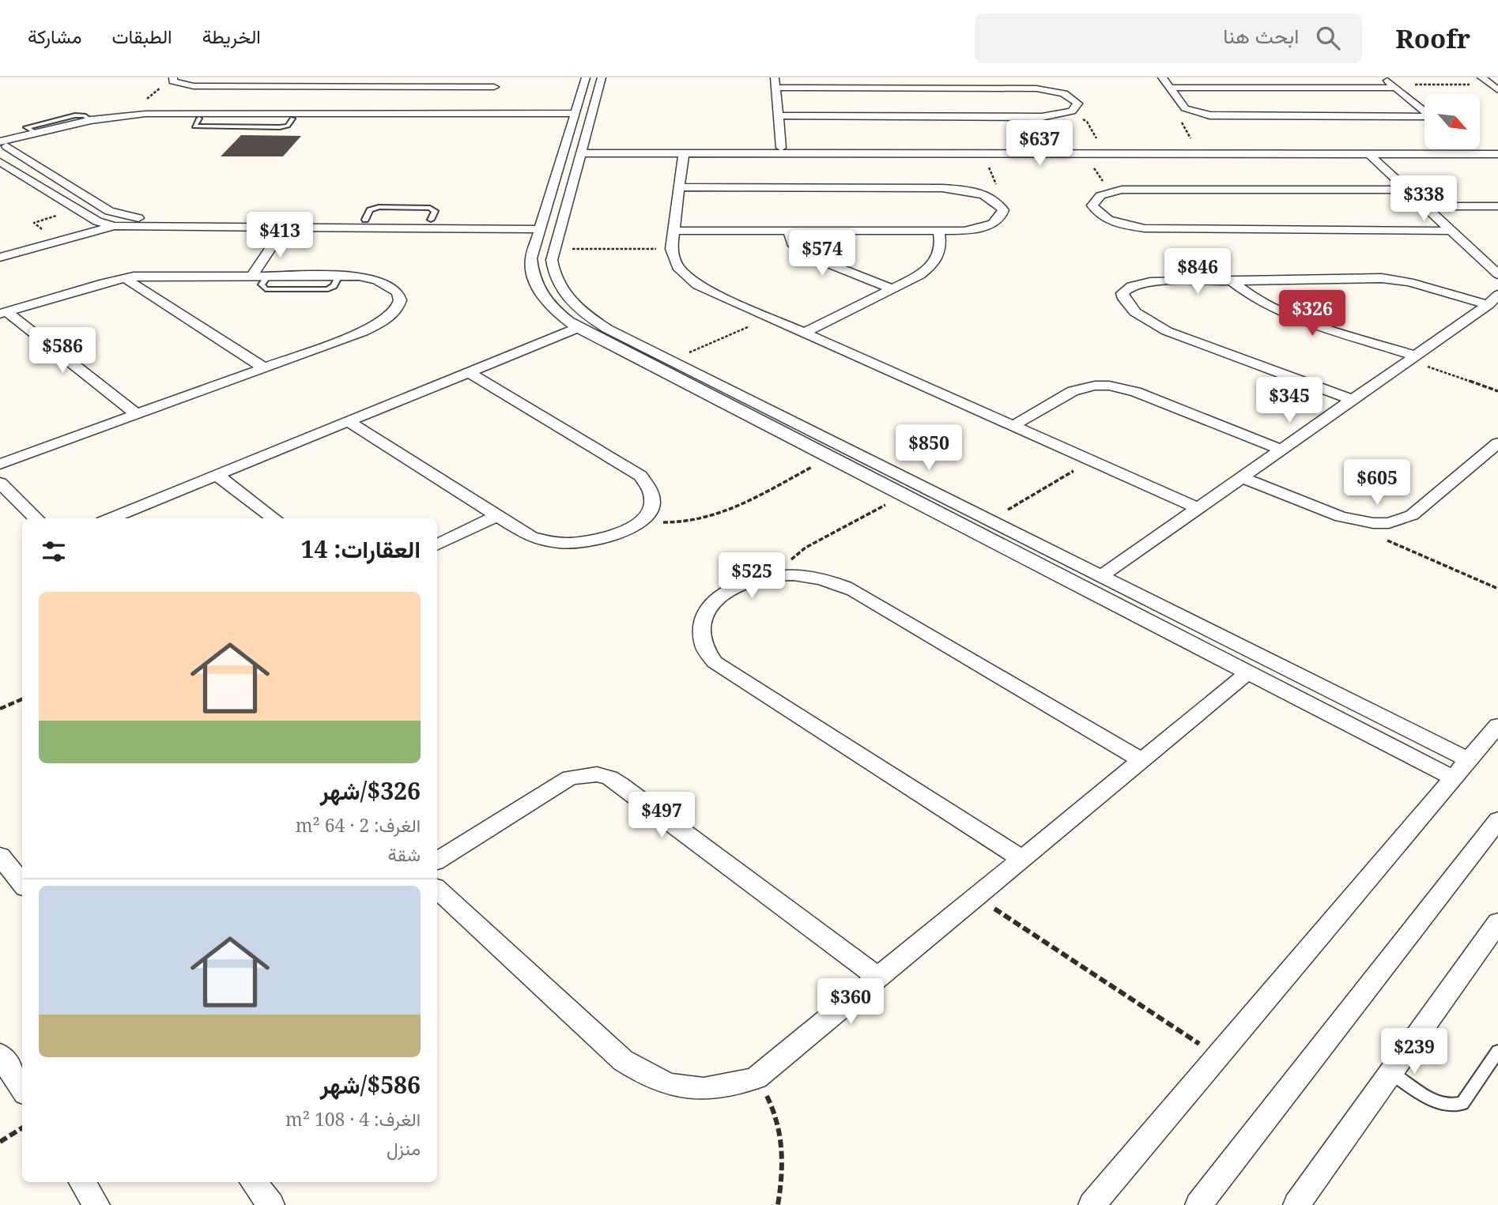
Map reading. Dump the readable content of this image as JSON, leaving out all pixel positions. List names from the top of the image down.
{
  "north": "bottom right",
  "page": {
    "header": "Roofr",
    "search": "ابحث هنا",
    "nav": ["الخريطة", "الطبقات", "مشاركة"],
    "price": [
      "$637",
      "$338",
      "$413",
      "$574",
      "$846",
      "$326",
      "$586",
      "$345",
      "$850",
      "$605",
      "$525",
      "$497",
      "$360",
      "$239"
    ],
    "heading": "العقارات: 14",
    "list": [
      {
        "name": "$326/شهر",
        "note": "الغرف: 2 · 64 m² · شقة"
      },
      {
        "name": "$586/شهر",
        "note": "الغرف: 4 · 108 m² · منزل"
      }
    ]
  }
}
